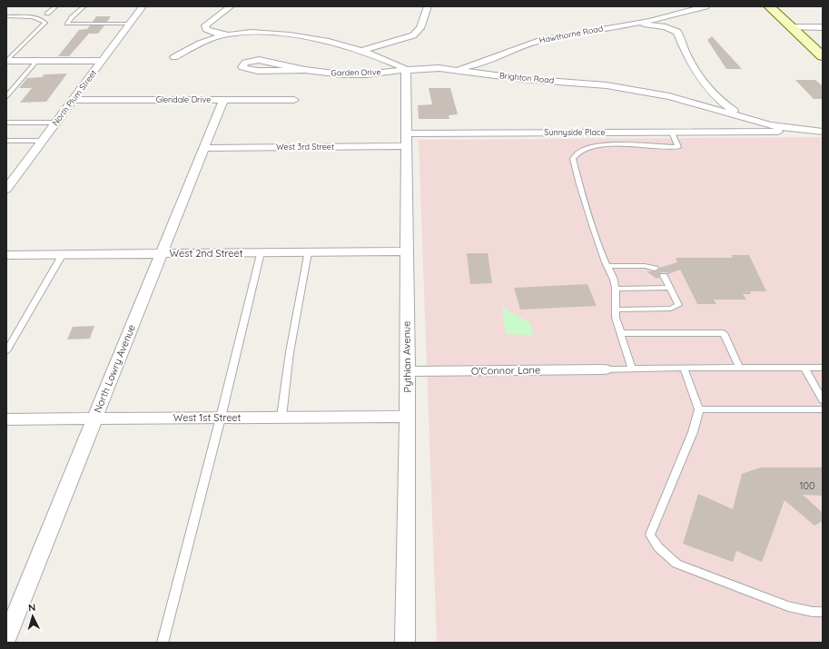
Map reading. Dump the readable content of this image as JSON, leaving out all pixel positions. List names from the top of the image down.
{
  "streets": {
    "street": [
      "Hawthorne Road",
      "Garden Drive",
      "Brighton Road",
      "North Plum Street",
      "Glendale Drive",
      "Sunnyside Place",
      "West 3rd Street",
      "West 2nd Street",
      "Pythian Avenue",
      "North Lowry Avenue",
      "O'Connor Lane",
      "West 1st Street"
    ]
  },
  "crossings": [
    ["Hawthorne Road", "Brighton Road"],
    ["Garden Drive", "Brighton Road"],
    ["Garden Drive", "Pythian Avenue"],
    ["Brighton Road", "Sunnyside Place"],
    ["Brighton Road", "Pythian Avenue"],
    ["North Plum Street", "Glendale Drive"],
    ["Glendale Drive", "North Lowry Avenue"],
    ["Sunnyside Place", "West 3rd Street"],
    ["Sunnyside Place", "Pythian Avenue"],
    ["West 3rd Street", "Pythian Avenue"],
    ["West 3rd Street", "North Lowry Avenue"],
    ["West 2nd Street", "Pythian Avenue"],
    ["West 2nd Street", "North Lowry Avenue"],
    ["Pythian Avenue", "O'Connor Lane"],
    ["Pythian Avenue", "West 1st Street"],
    ["North Lowry Avenue", "West 1st Street"]
  ],
  "house_numbers": ["100"],
  "north": "top"
}
